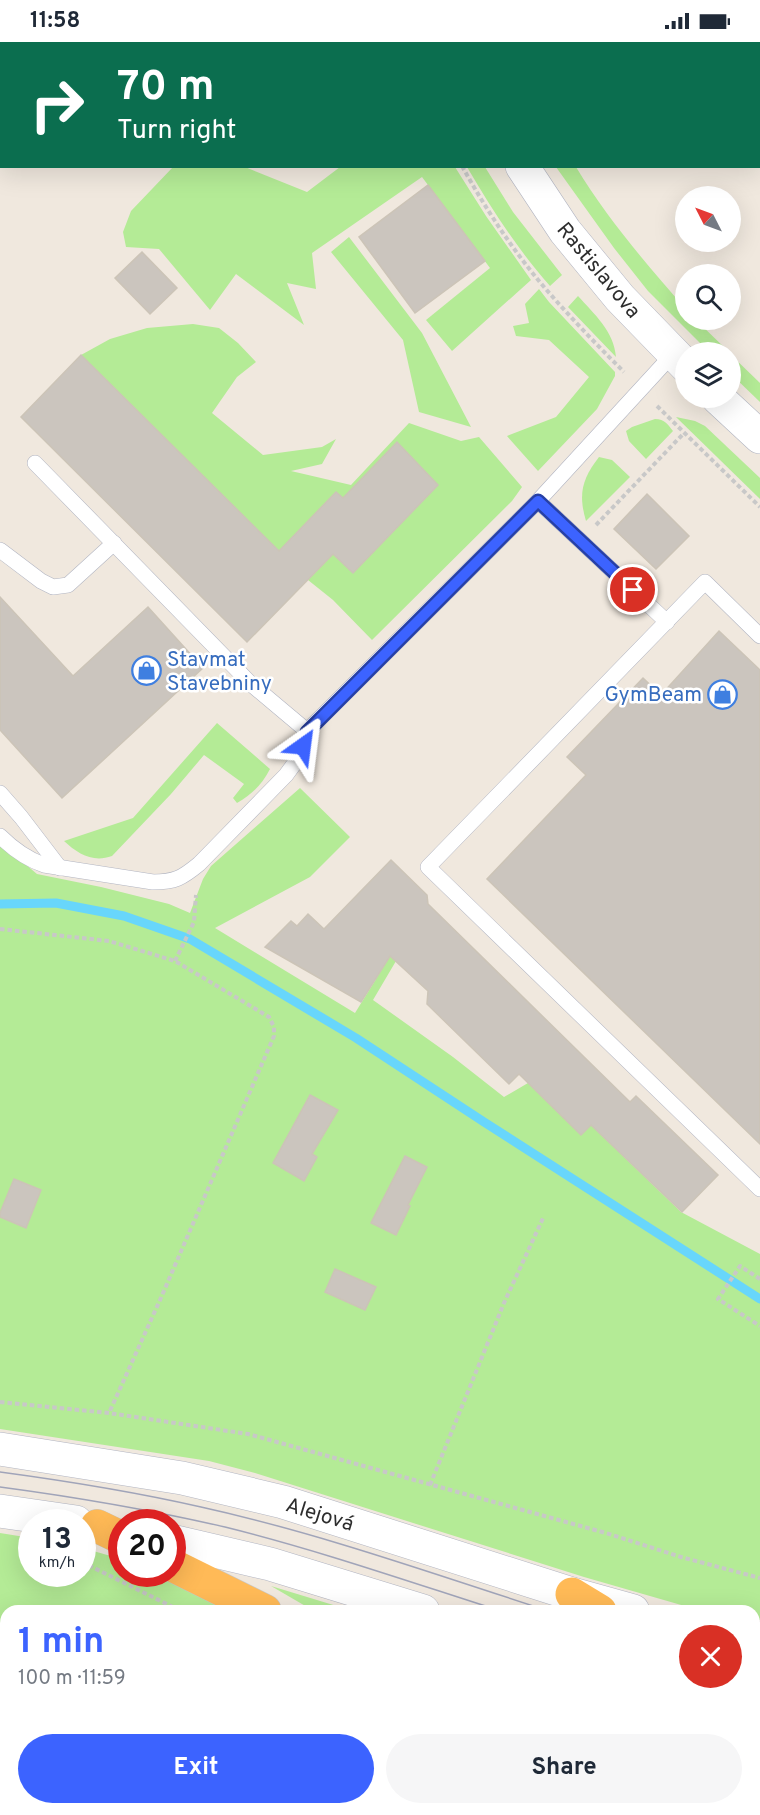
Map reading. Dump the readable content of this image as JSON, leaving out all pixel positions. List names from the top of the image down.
{
  "streets": {
    "street": ["Rastislavova", "Alejová"]
  },
  "places": {
    "shop": ["Stavmat Stavebniny", "GymBeam"]
  },
  "north": "top left",
  "page": {
    "status": "11:58",
    "turn": ["70 m", "Turn right"],
    "speed": "13 km/h",
    "limit": "20",
    "heading": ["1 min", "100 m · 11:59"],
    "buttons": ["Exit", "Share"]
  }
}
